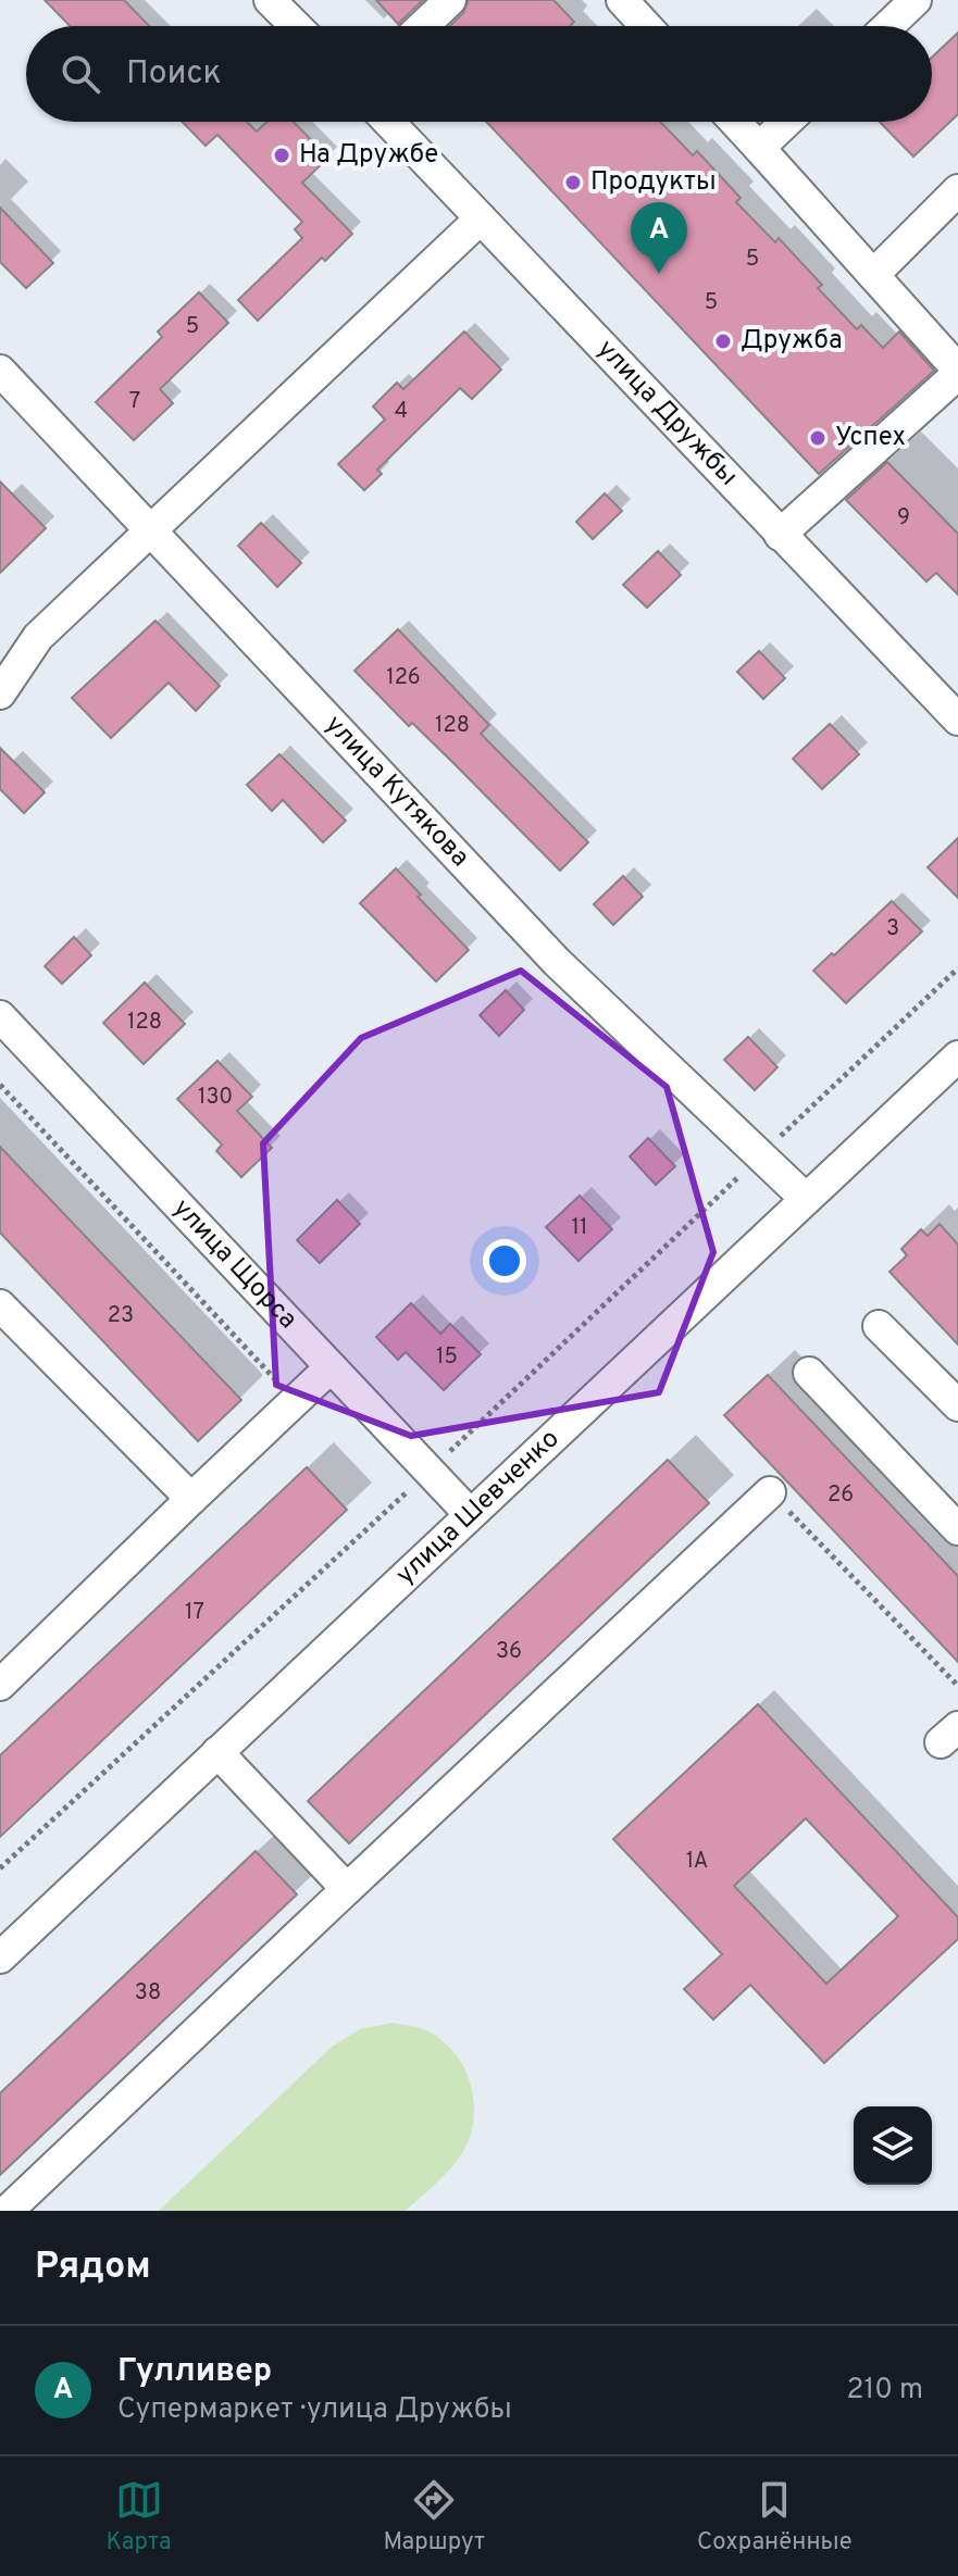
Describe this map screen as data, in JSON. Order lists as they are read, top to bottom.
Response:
{
  "streets": {
    "street": [
      "улица Дружбы",
      "улица Кутякова",
      "улица Щорса",
      "улица Шевченко"
    ]
  },
  "crossings": [
    ["улица Кутякова", "улица Шевченко"],
    ["улица Щорса", "улица Шевченко"]
  ],
  "places": [
    "На Дружбе",
    "Продукты",
    "Дружба",
    "Успех"
  ],
  "house_numbers": [
    "5",
    "5",
    "5",
    "7",
    "4",
    "9",
    "126",
    "128",
    "3",
    "128",
    "130",
    "11",
    "23",
    "15",
    "26",
    "17",
    "36",
    "1А",
    "38"
  ],
  "page": {
    "search": "Поиск",
    "pins": "A",
    "heading": "Рядом",
    "list": [
      {
        "mark": "A",
        "name": "Гулливер",
        "note": "Супермаркет · улица Дружбы",
        "value": "210 m"
      }
    ],
    "nav": ["Карта", "Маршрут", "Сохранённые"]
  }
}
